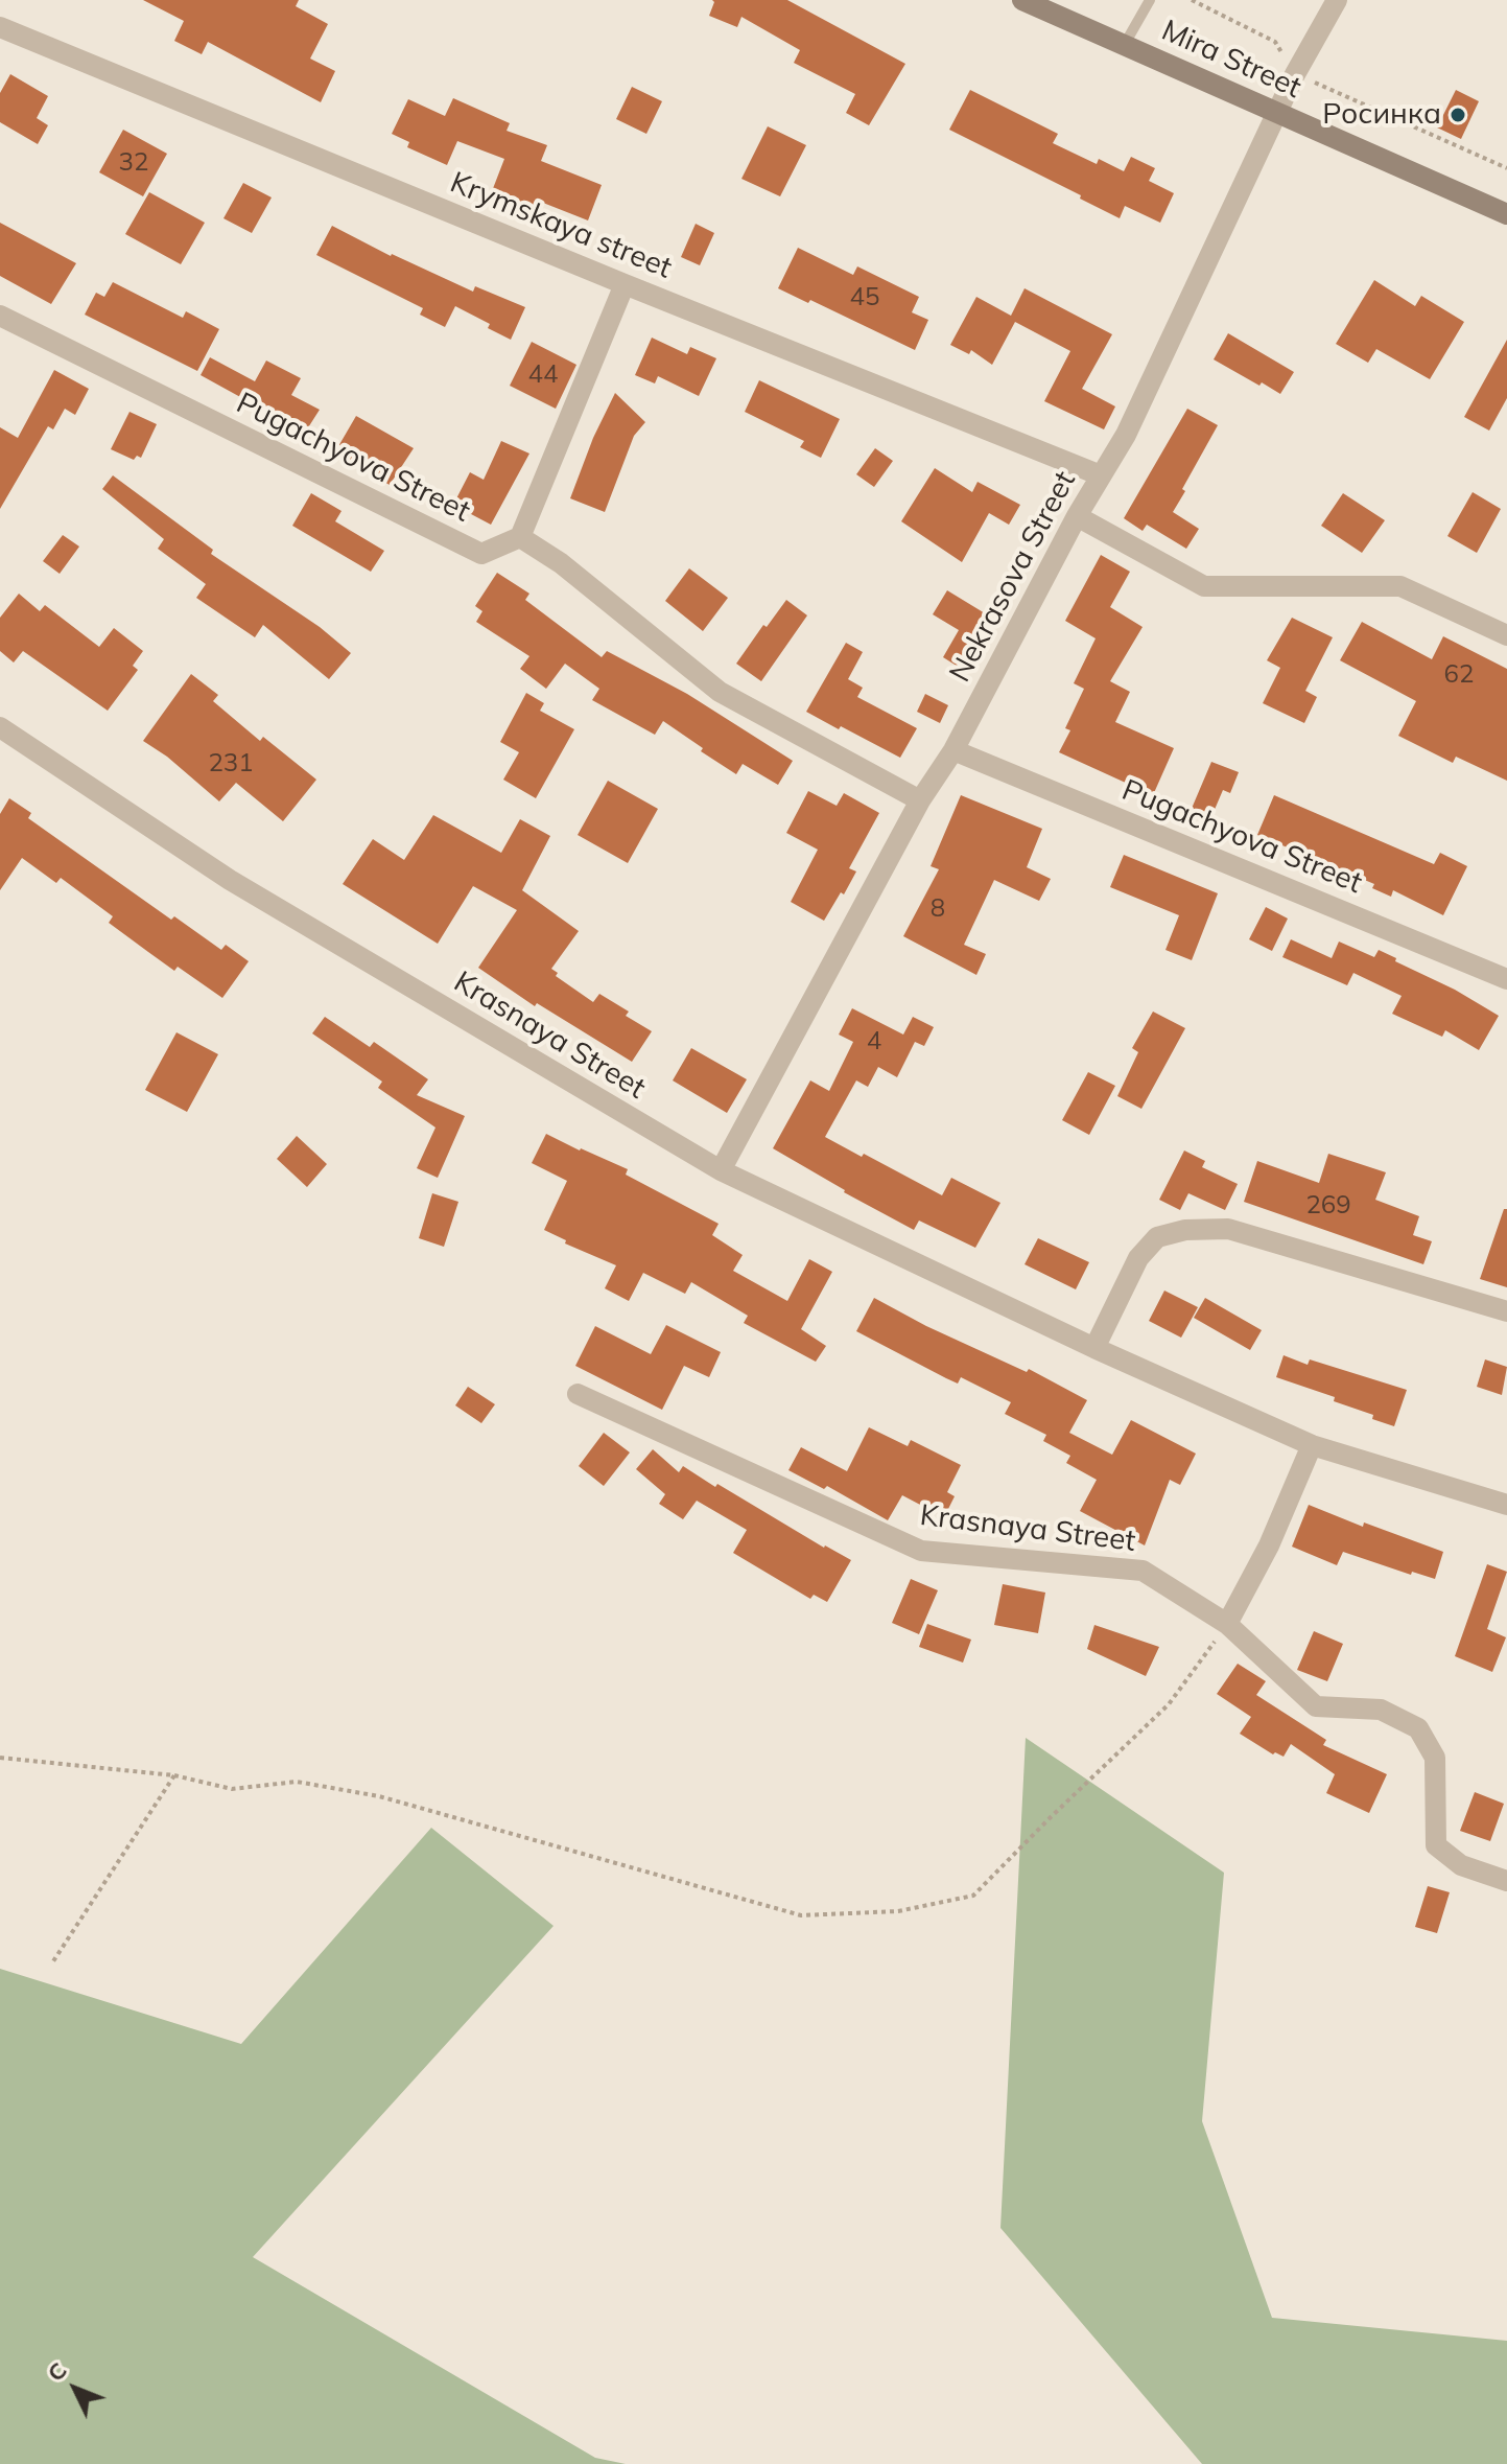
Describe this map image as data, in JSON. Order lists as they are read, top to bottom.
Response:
{
  "streets": {
    "street": [
      "Mira Street",
      "Krymskaya street",
      "Pugachyova Street",
      "Nekrasova Street",
      "Krasnaya Street"
    ]
  },
  "crossings": [
    ["Mira Street", "Nekrasova Street"],
    ["Krymskaya street", "Nekrasova Street"],
    ["Pugachyova Street", "Nekrasova Street"],
    ["Nekrasova Street", "Krasnaya Street"]
  ],
  "places": ["Росинка"],
  "house_numbers": [
    "32",
    "45",
    "44",
    "62",
    "231",
    "8",
    "4",
    "269"
  ],
  "north": "top left"
}
